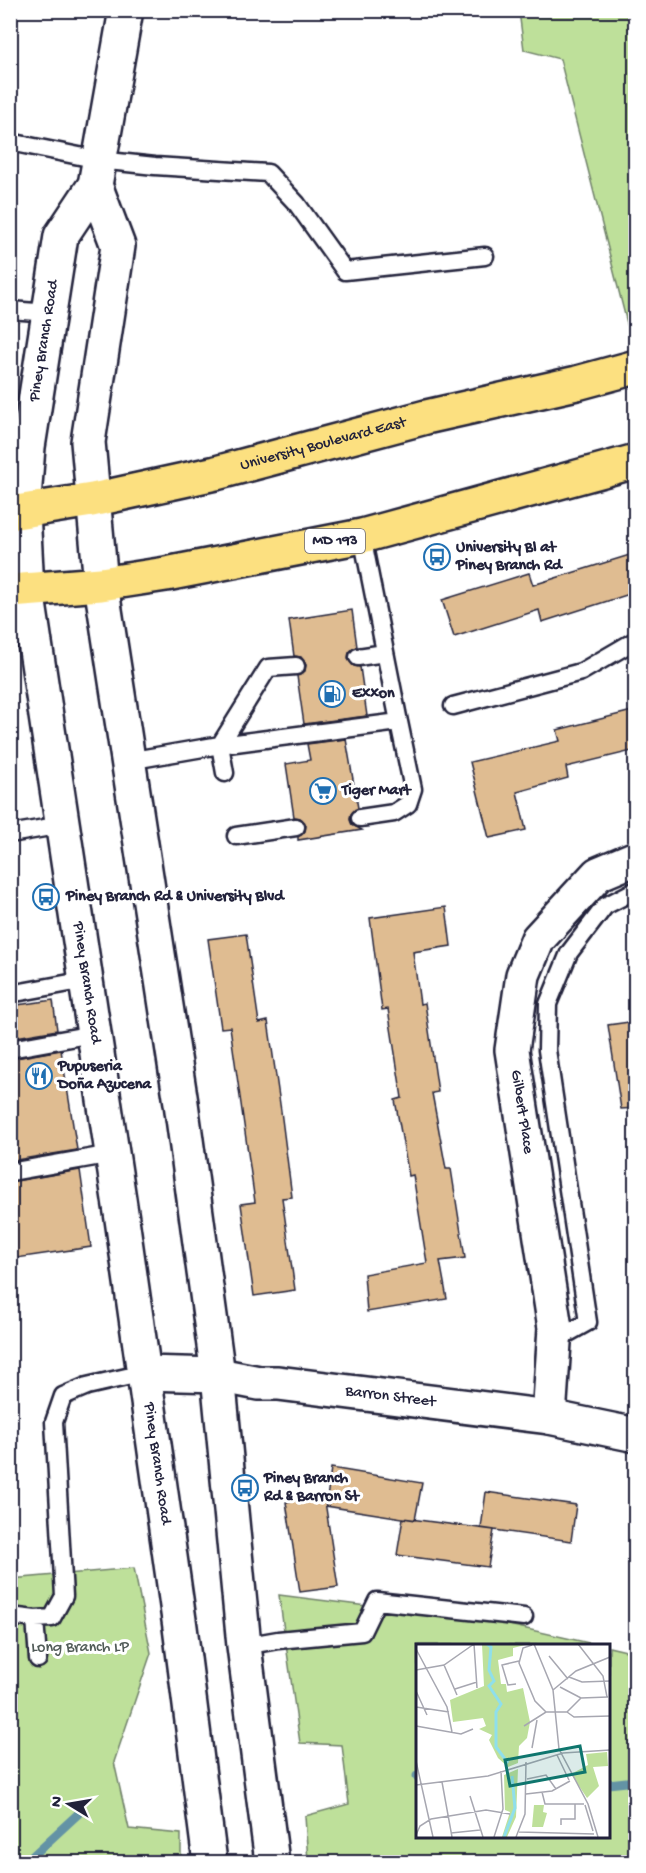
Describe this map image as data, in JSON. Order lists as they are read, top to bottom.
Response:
{
  "streets": {
    "main road": [
      "Piney Branch Road",
      "University Boulevard East",
      "MD 193",
      "Gilbert Place",
      "Barron Street"
    ]
  },
  "crossings": [
    ["Piney Branch Road", "University Boulevard East"],
    ["Piney Branch Road", "MD 193"],
    ["Piney Branch Road", "Barron Street"],
    ["Gilbert Place", "Barron Street"]
  ],
  "parks": ["Long Branch LP"],
  "places": {
    "bus stop": ["University Bl at Piney Branch Rd", "Piney Branch Rd & University Blvd", "Piney Branch Rd & Barron St"],
    "fuel station": ["Exxon"],
    "supermarket": ["Tiger Mart"],
    "restaurant": ["Pupuseria Doña Azucena"]
  },
  "north": "left"
}
